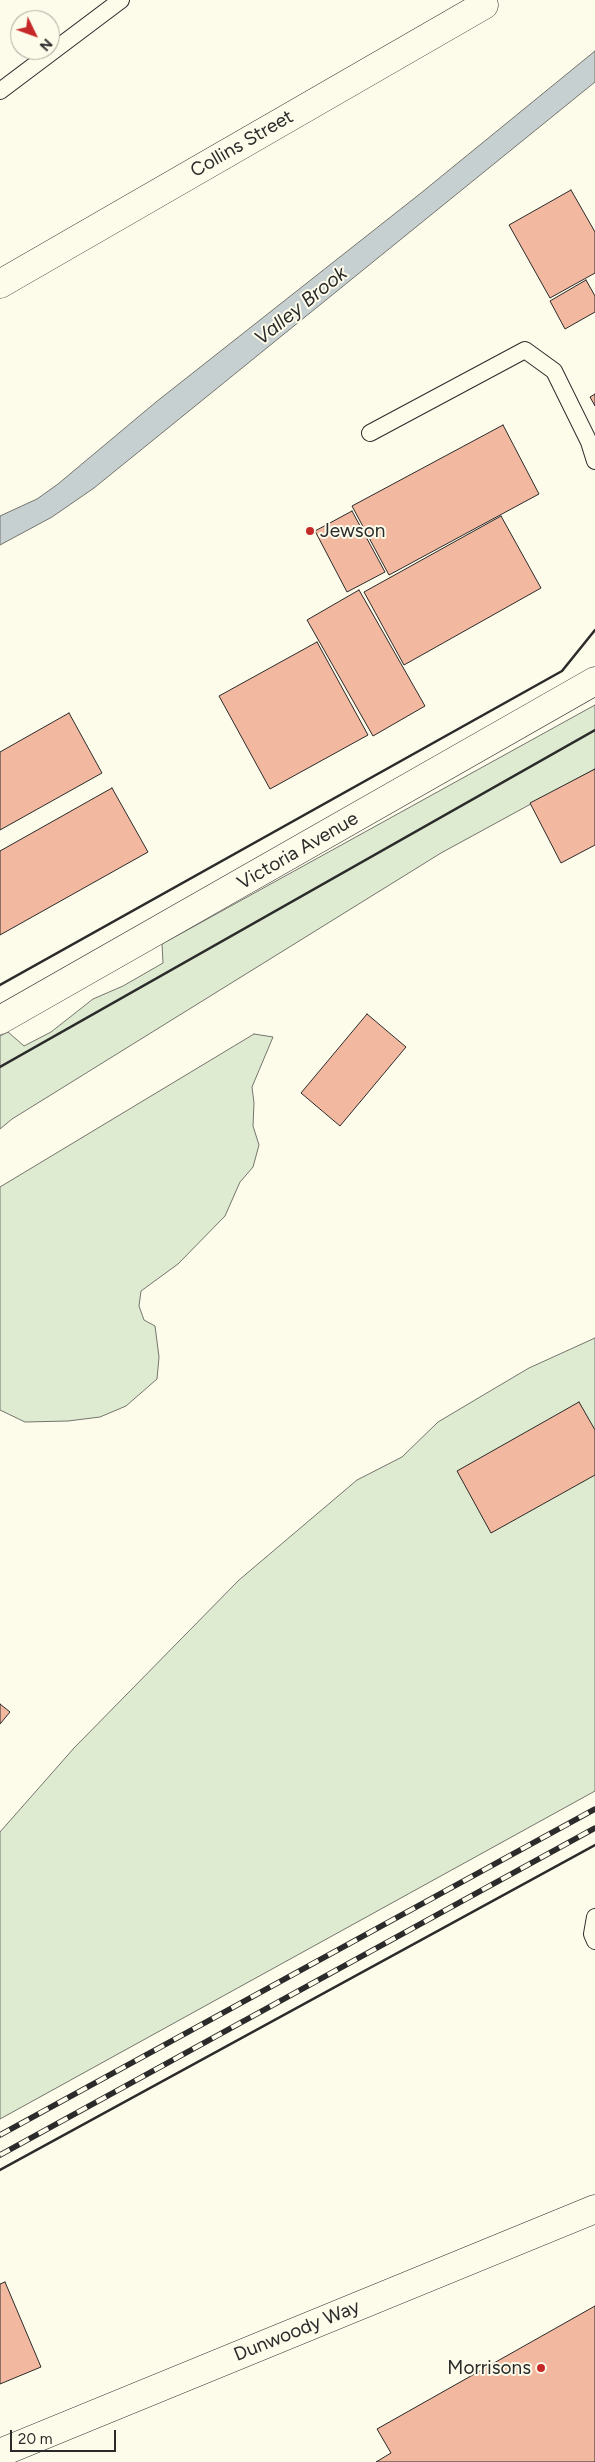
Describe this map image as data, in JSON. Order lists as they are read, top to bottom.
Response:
{
  "streets": {
    "street": ["Collins Street", "Victoria Avenue", "Dunwoody Way"]
  },
  "water": ["Valley Brook"],
  "places": ["Jewson", "Morrisons"],
  "scale_bar": "20 m",
  "north": "bottom right"
}
